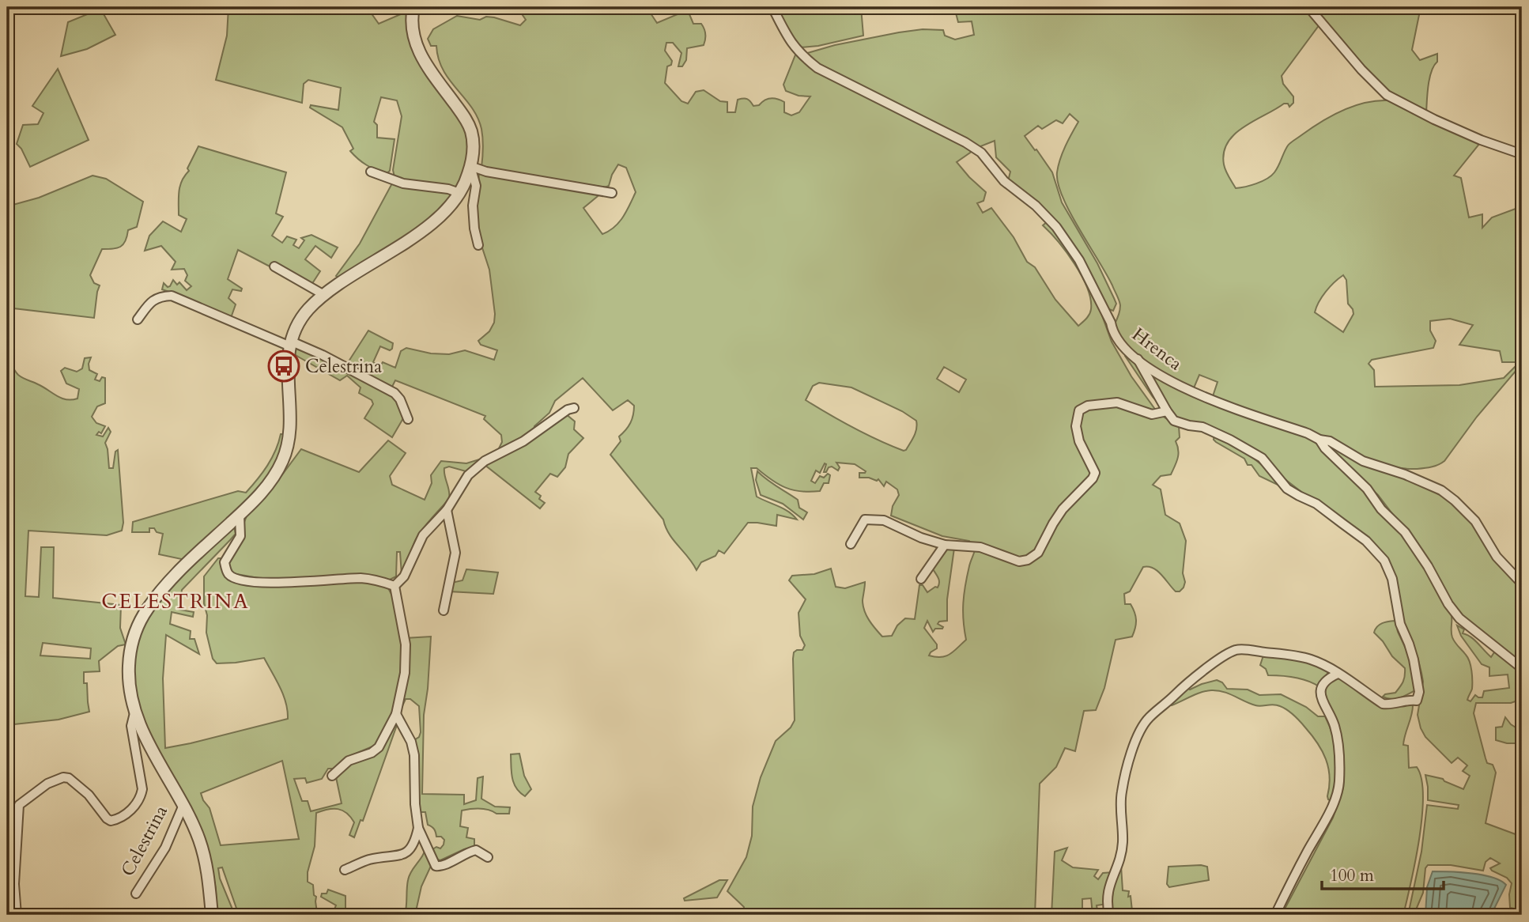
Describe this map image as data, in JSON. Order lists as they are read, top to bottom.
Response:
{
  "streets": {
    "street": ["Hrenca", "Celestrina"]
  },
  "districts": ["CELESTRINA"],
  "places": {
    "bus stop": ["Celestrina"]
  },
  "scale_bar": "100 m"
}
